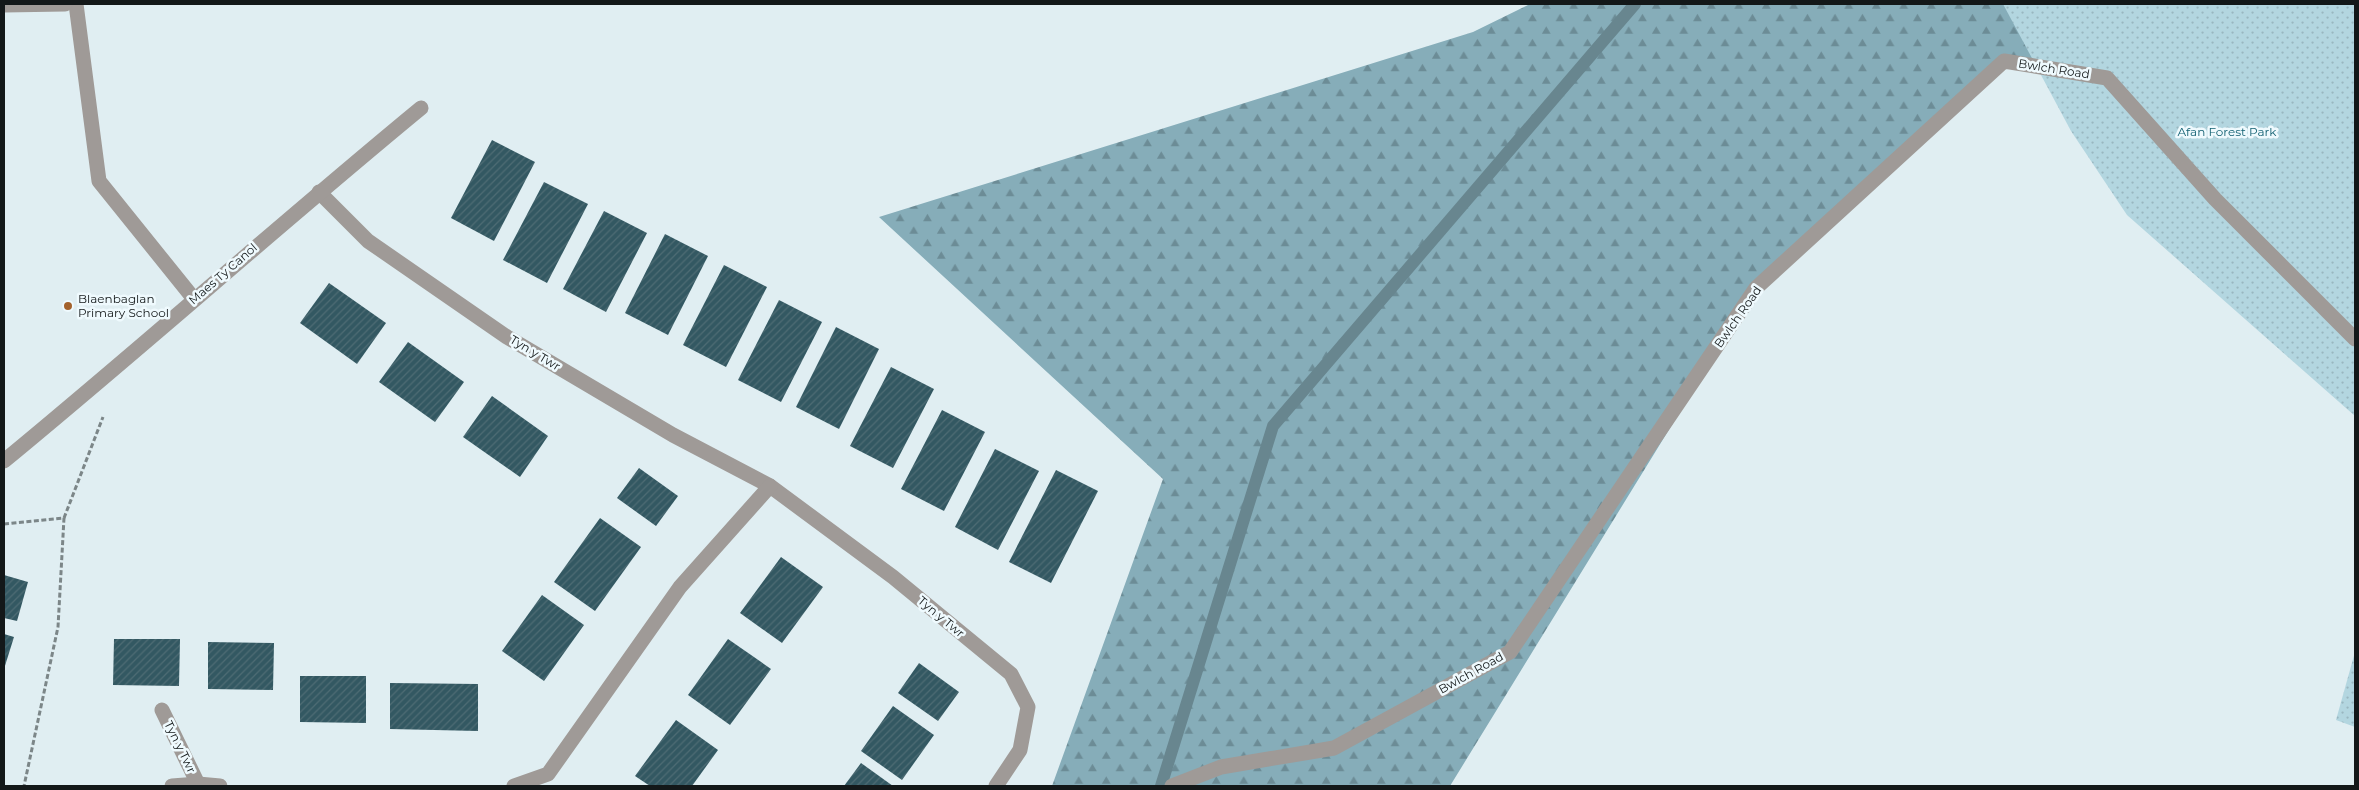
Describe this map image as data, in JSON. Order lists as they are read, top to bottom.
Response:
{
  "streets": {
    "street": ["Bwlch Road", "Maes Ty Canol", "Tyn y Twr"]
  },
  "crossings": [
    ["Maes Ty Canol", "Tyn y Twr"]
  ],
  "parks": ["Afan Forest Park"],
  "places": ["Blaenbaglan Primary School"]
}
